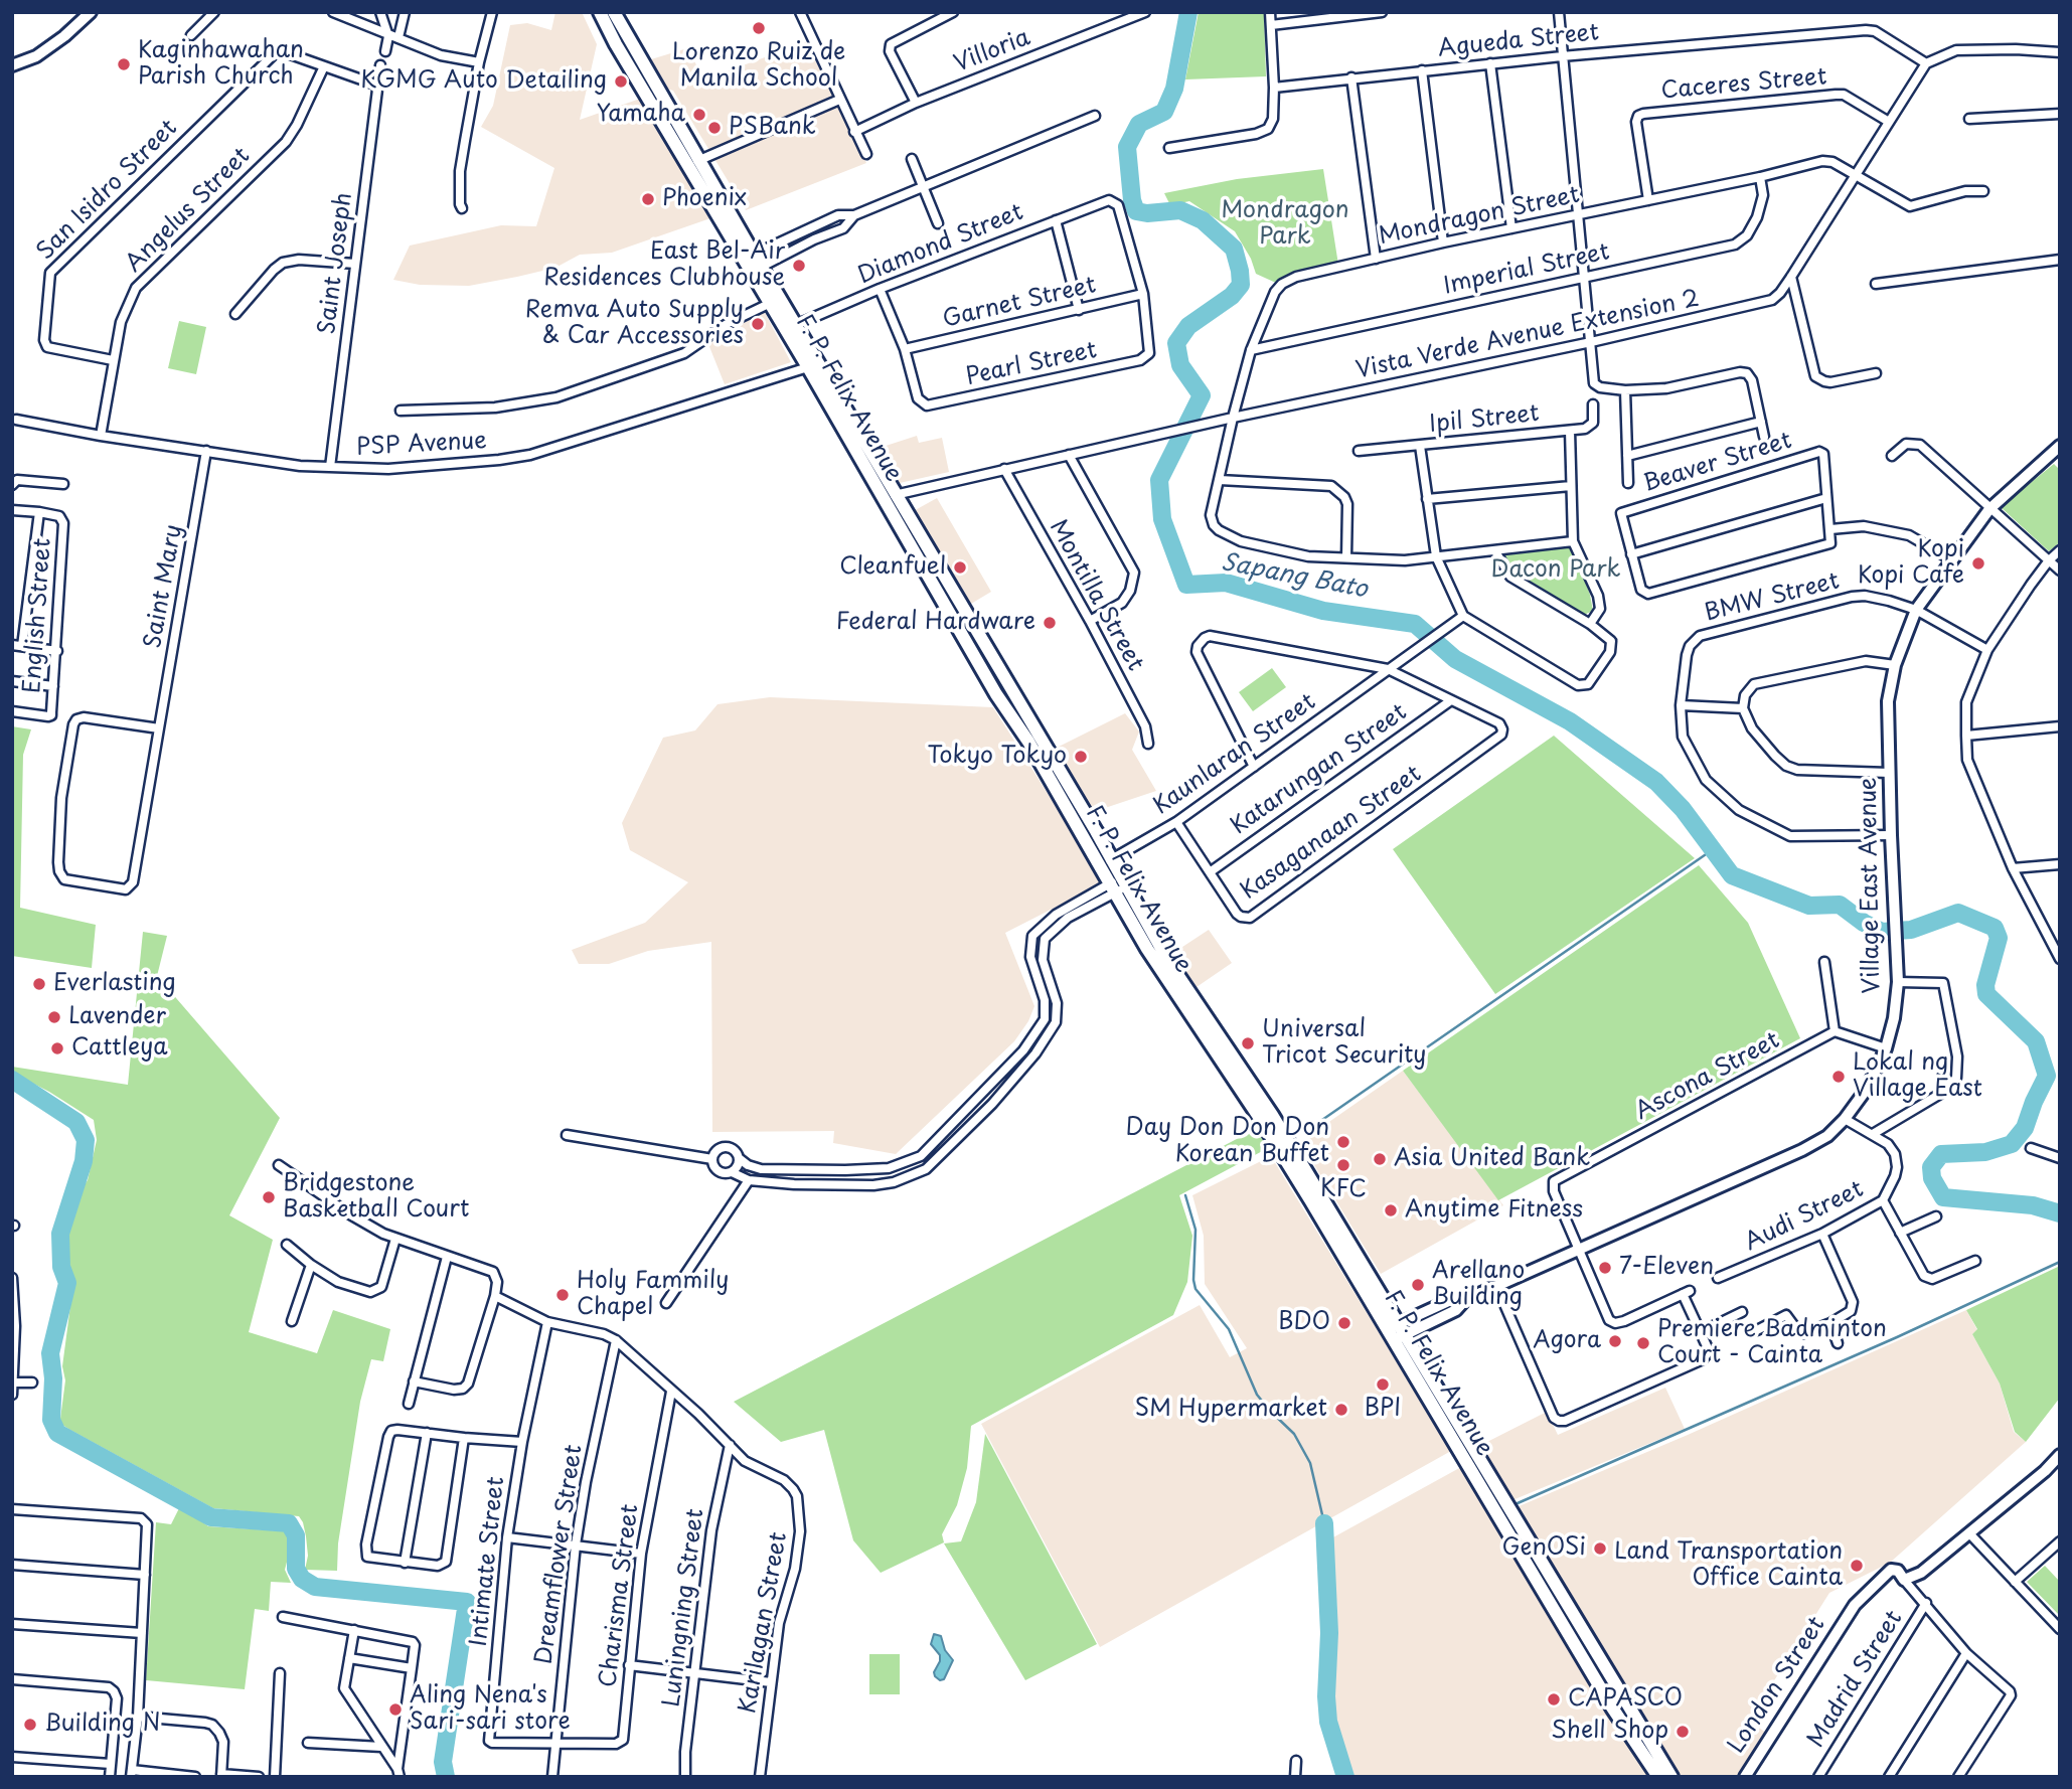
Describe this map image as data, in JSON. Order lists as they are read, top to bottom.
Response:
{
  "streets": {
    "main road": ["F. P. Felix Avenue"],
    "street": [
      "Agueda Street",
      "Villoria",
      "Caceres Street",
      "San Isidro Street",
      "Angelus Street",
      "Mondragon Street",
      "Diamond Street",
      "Saint Joseph",
      "Imperial Street",
      "Garnet Street",
      "Vista Verde Avenue Extension 2",
      "Pearl Street",
      "Ipil Street",
      "PSP Avenue",
      "Beaver Street",
      "Saint Mary",
      "Montilla Street",
      "BMW Street",
      "English Street",
      "Kaunlaran Street",
      "Katarungan Street",
      "Kasaganaan Street",
      "Village East Avenue",
      "Ascona Street",
      "Audi Street",
      "Dreamflower Street",
      "Intimate Street",
      "Charisma Street",
      "Luningning Street",
      "Karilagan Street",
      "Madrid Street",
      "London Street"
    ]
  },
  "crossings": [
    ["Agueda Street", "Vista Verde Avenue Extension 2"],
    ["Caceres Street", "Mondragon Street"],
    ["Caceres Street", "Vista Verde Avenue Extension 2"],
    ["San Isidro Street", "Angelus Street"],
    ["San Isidro Street", "Saint Joseph"],
    ["Angelus Street", "PSP Avenue"],
    ["Mondragon Street", "Imperial Street"],
    ["Mondragon Street", "Vista Verde Avenue Extension 2"],
    ["Diamond Street", "Garnet Street"],
    ["Diamond Street", "Pearl Street"],
    ["Diamond Street", "F. P. Felix Avenue"],
    ["Saint Joseph", "PSP Avenue"],
    ["Garnet Street", "Pearl Street"],
    ["Vista Verde Avenue Extension 2", "F. P. Felix Avenue"],
    ["Vista Verde Avenue Extension 2", "Montilla Street"],
    ["F. P. Felix Avenue", "PSP Avenue"],
    ["F. P. Felix Avenue", "Kaunlaran Street"],
    ["F. P. Felix Avenue", "Village East Avenue"],
    ["PSP Avenue", "Saint Mary"],
    ["BMW Street", "Village East Avenue"],
    ["Kaunlaran Street", "Kasaganaan Street"],
    ["Katarungan Street", "Kasaganaan Street"],
    ["Village East Avenue", "Ascona Street"],
    ["Village East Avenue", "Audi Street"],
    ["Dreamflower Street", "Intimate Street"],
    ["Dreamflower Street", "Charisma Street"],
    ["Intimate Street", "Charisma Street"],
    ["Luningning Street", "Karilagan Street"]
  ],
  "water": ["Sapang Bato"],
  "parks": ["Mondragon Park", "Dacon Park"],
  "places": [
    "Lorenzo Ruiz de Manila School",
    "Kaginhawahan Parish Church",
    "KGMG Auto Detailing",
    "Yamaha",
    "PSBank",
    "Phoenix",
    "East Bel-Air Residences Clubhouse",
    "Remva Auto Supply & Car Accessories",
    "Kopi Kopi Cafe",
    "Cleanfuel",
    "Federal Hardware",
    "Tokyo Tokyo",
    "Everlasting",
    "Lavender",
    "Universal Tricot Security",
    "Cattleya",
    "Lokal ng Village East",
    "Day Don Don Don Korean Buffet",
    "Asia United Bank",
    "KFC",
    "Bridgestone Basketball Court",
    "Anytime Fitness",
    "7-Eleven",
    "Arellano Building",
    "Holy Fammily Chapel",
    "BDO",
    "Agora",
    "Premiere Badminton Court - Cainta",
    "BPI",
    "SM Hypermarket",
    "GenOSi",
    "Land Transportation Office Cainta",
    "CAPASCO",
    "Aling Nena's Sari-sari store",
    "Building N",
    "Shell Shop"
  ]
}
